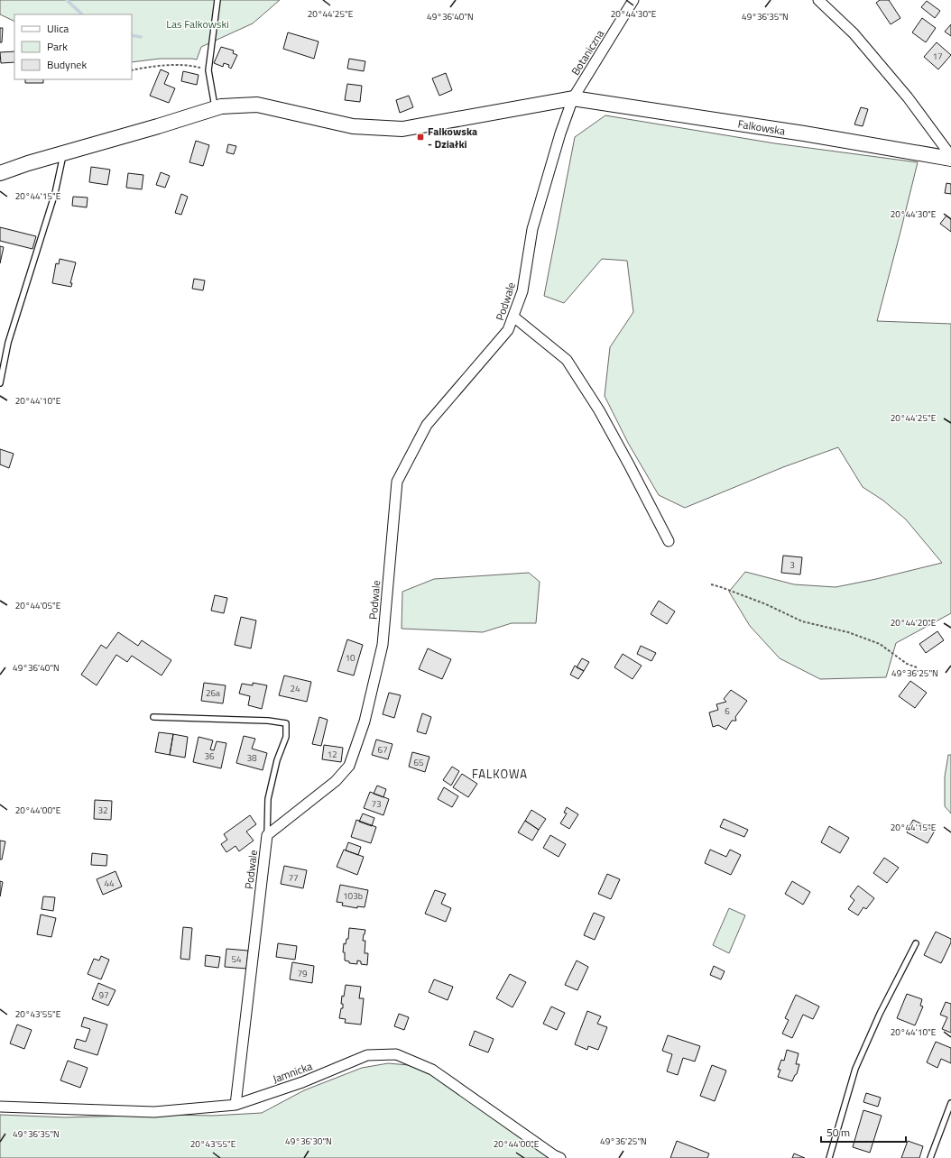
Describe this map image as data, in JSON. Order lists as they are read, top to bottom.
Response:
{
  "streets": {
    "street": [
      "Botaniczna",
      "Falkowska",
      "Podwale",
      "Jamnicka"
    ]
  },
  "crossings": [
    ["Botaniczna", "Falkowska"],
    ["Botaniczna", "Podwale"],
    ["Falkowska", "Podwale"],
    ["Podwale", "Jamnicka"]
  ],
  "districts": ["FALKOWA"],
  "parks": ["Las Falkowski"],
  "places": {
    "transit": ["Falkowska - Działki"]
  },
  "house_numbers": [
    "17",
    "3",
    "10",
    "24",
    "26a",
    "6",
    "67",
    "12",
    "36",
    "38",
    "65",
    "73",
    "32",
    "77",
    "44",
    "103b",
    "54",
    "79",
    "97"
  ],
  "legend": ["Ulica", "Park", "Budynek"],
  "scale_bar": "50 m",
  "coordinates": [
    "20°44'30\"E",
    "20°44'25\"E",
    "49°36'40\"N",
    "49°36'35\"N",
    "20°44'15\"E",
    "20°44'10\"E",
    "20°44'05\"E",
    "20°44'20\"E",
    "49°36'25\"N",
    "20°44'00\"E",
    "20°43'55\"E",
    "49°36'30\"N"
  ]
}
